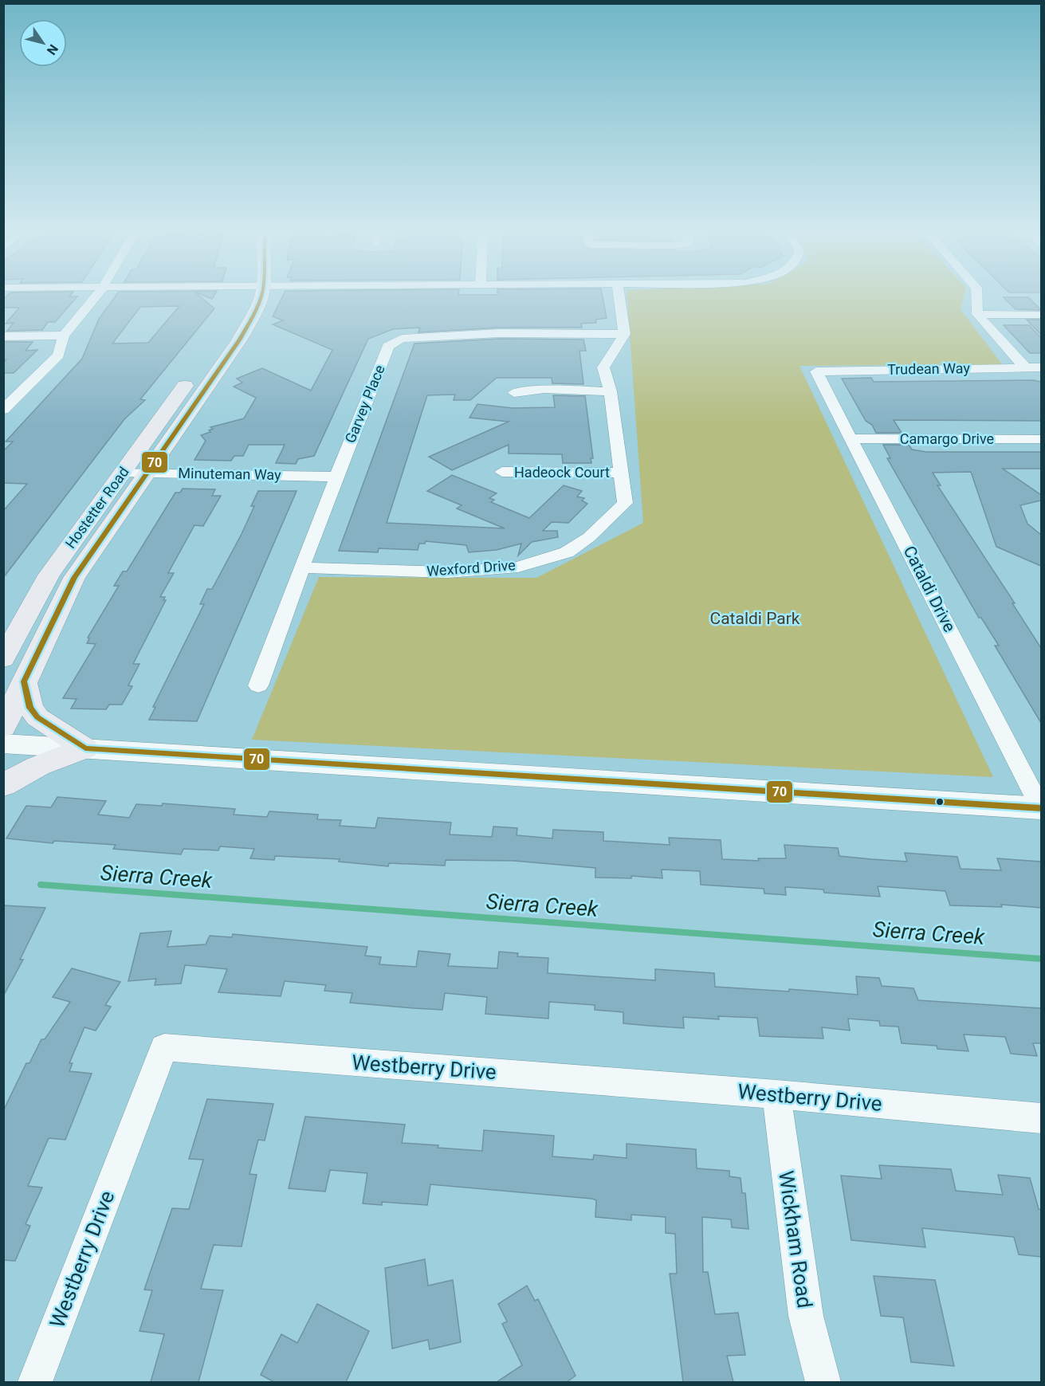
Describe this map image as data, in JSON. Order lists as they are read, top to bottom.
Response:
{
  "streets": {
    "main road": ["Hostetter Road"],
    "street": [
      "Trudean Way",
      "Garvey Place",
      "Camargo Drive",
      "Hadeock Court",
      "Minuteman Way",
      "Wexford Drive",
      "Cataldi Drive",
      "Westberry Drive",
      "Wickham Road"
    ]
  },
  "crossings": [
    ["Trudean Way", "Cataldi Drive"],
    ["Garvey Place", "Minuteman Way"],
    ["Garvey Place", "Wexford Drive"],
    ["Camargo Drive", "Cataldi Drive"],
    ["Hadeock Court", "Wexford Drive"],
    ["Minuteman Way", "Hostetter Road"],
    ["Westberry Drive", "Wickham Road"]
  ],
  "water": ["Sierra Creek"],
  "parks": ["Cataldi Park"],
  "lines": ["transit line 70"],
  "north": "bottom right"
}
